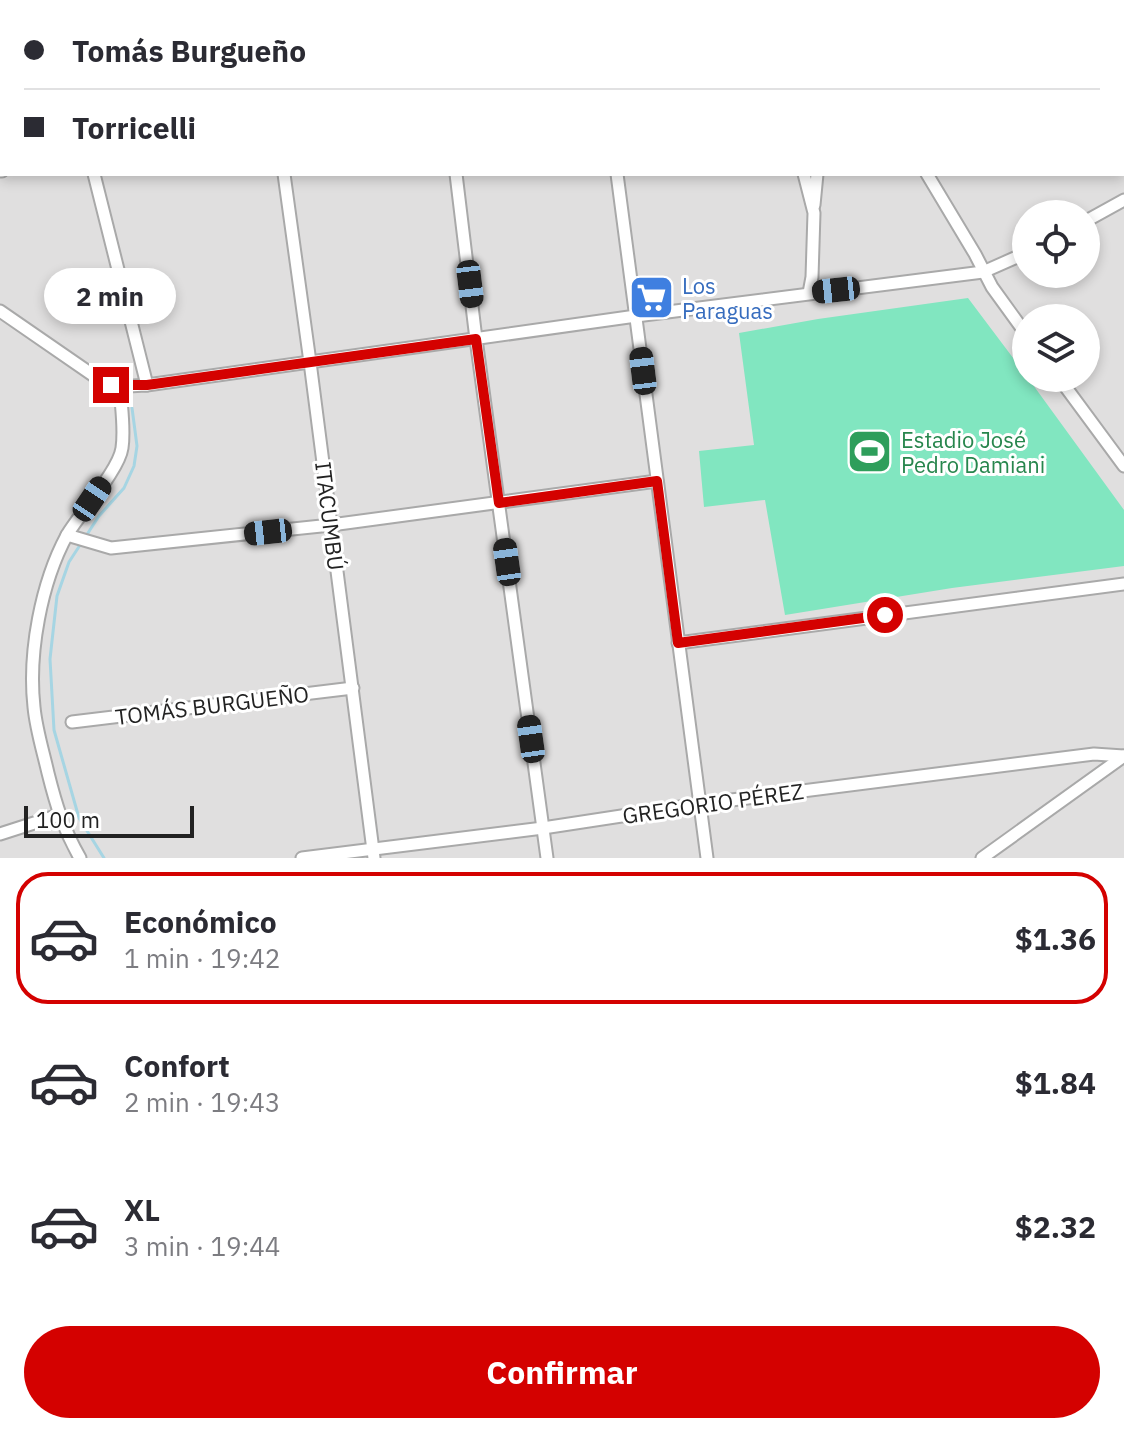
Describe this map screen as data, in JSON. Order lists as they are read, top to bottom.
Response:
{
  "streets": {
    "street": ["ITACUMBÚ", "TOMÁS BURGUEÑO", "GREGORIO PÉREZ"]
  },
  "crossings": [
    ["ITACUMBÚ", "TOMÁS BURGUEÑO"],
    ["ITACUMBÚ", "GREGORIO PÉREZ"]
  ],
  "places": {
    "supermarket": ["Los Paraguas"],
    "sports": ["Estadio José Pedro Damiani"]
  },
  "scale_bar": "100 m",
  "page": {
    "banner": ["Tomás Burgueño", "Torricelli"],
    "bubble": "2 min",
    "scale": "100 m",
    "list": [
      {
        "name": "Económico",
        "note": "1 min · 19:42",
        "value": "$1.36"
      },
      {
        "name": "Confort",
        "note": "2 min · 19:43",
        "value": "$1.84"
      },
      {
        "name": "XL",
        "note": "3 min · 19:44",
        "value": "$2.32"
      }
    ],
    "buttons": "Confirmar"
  }
}
